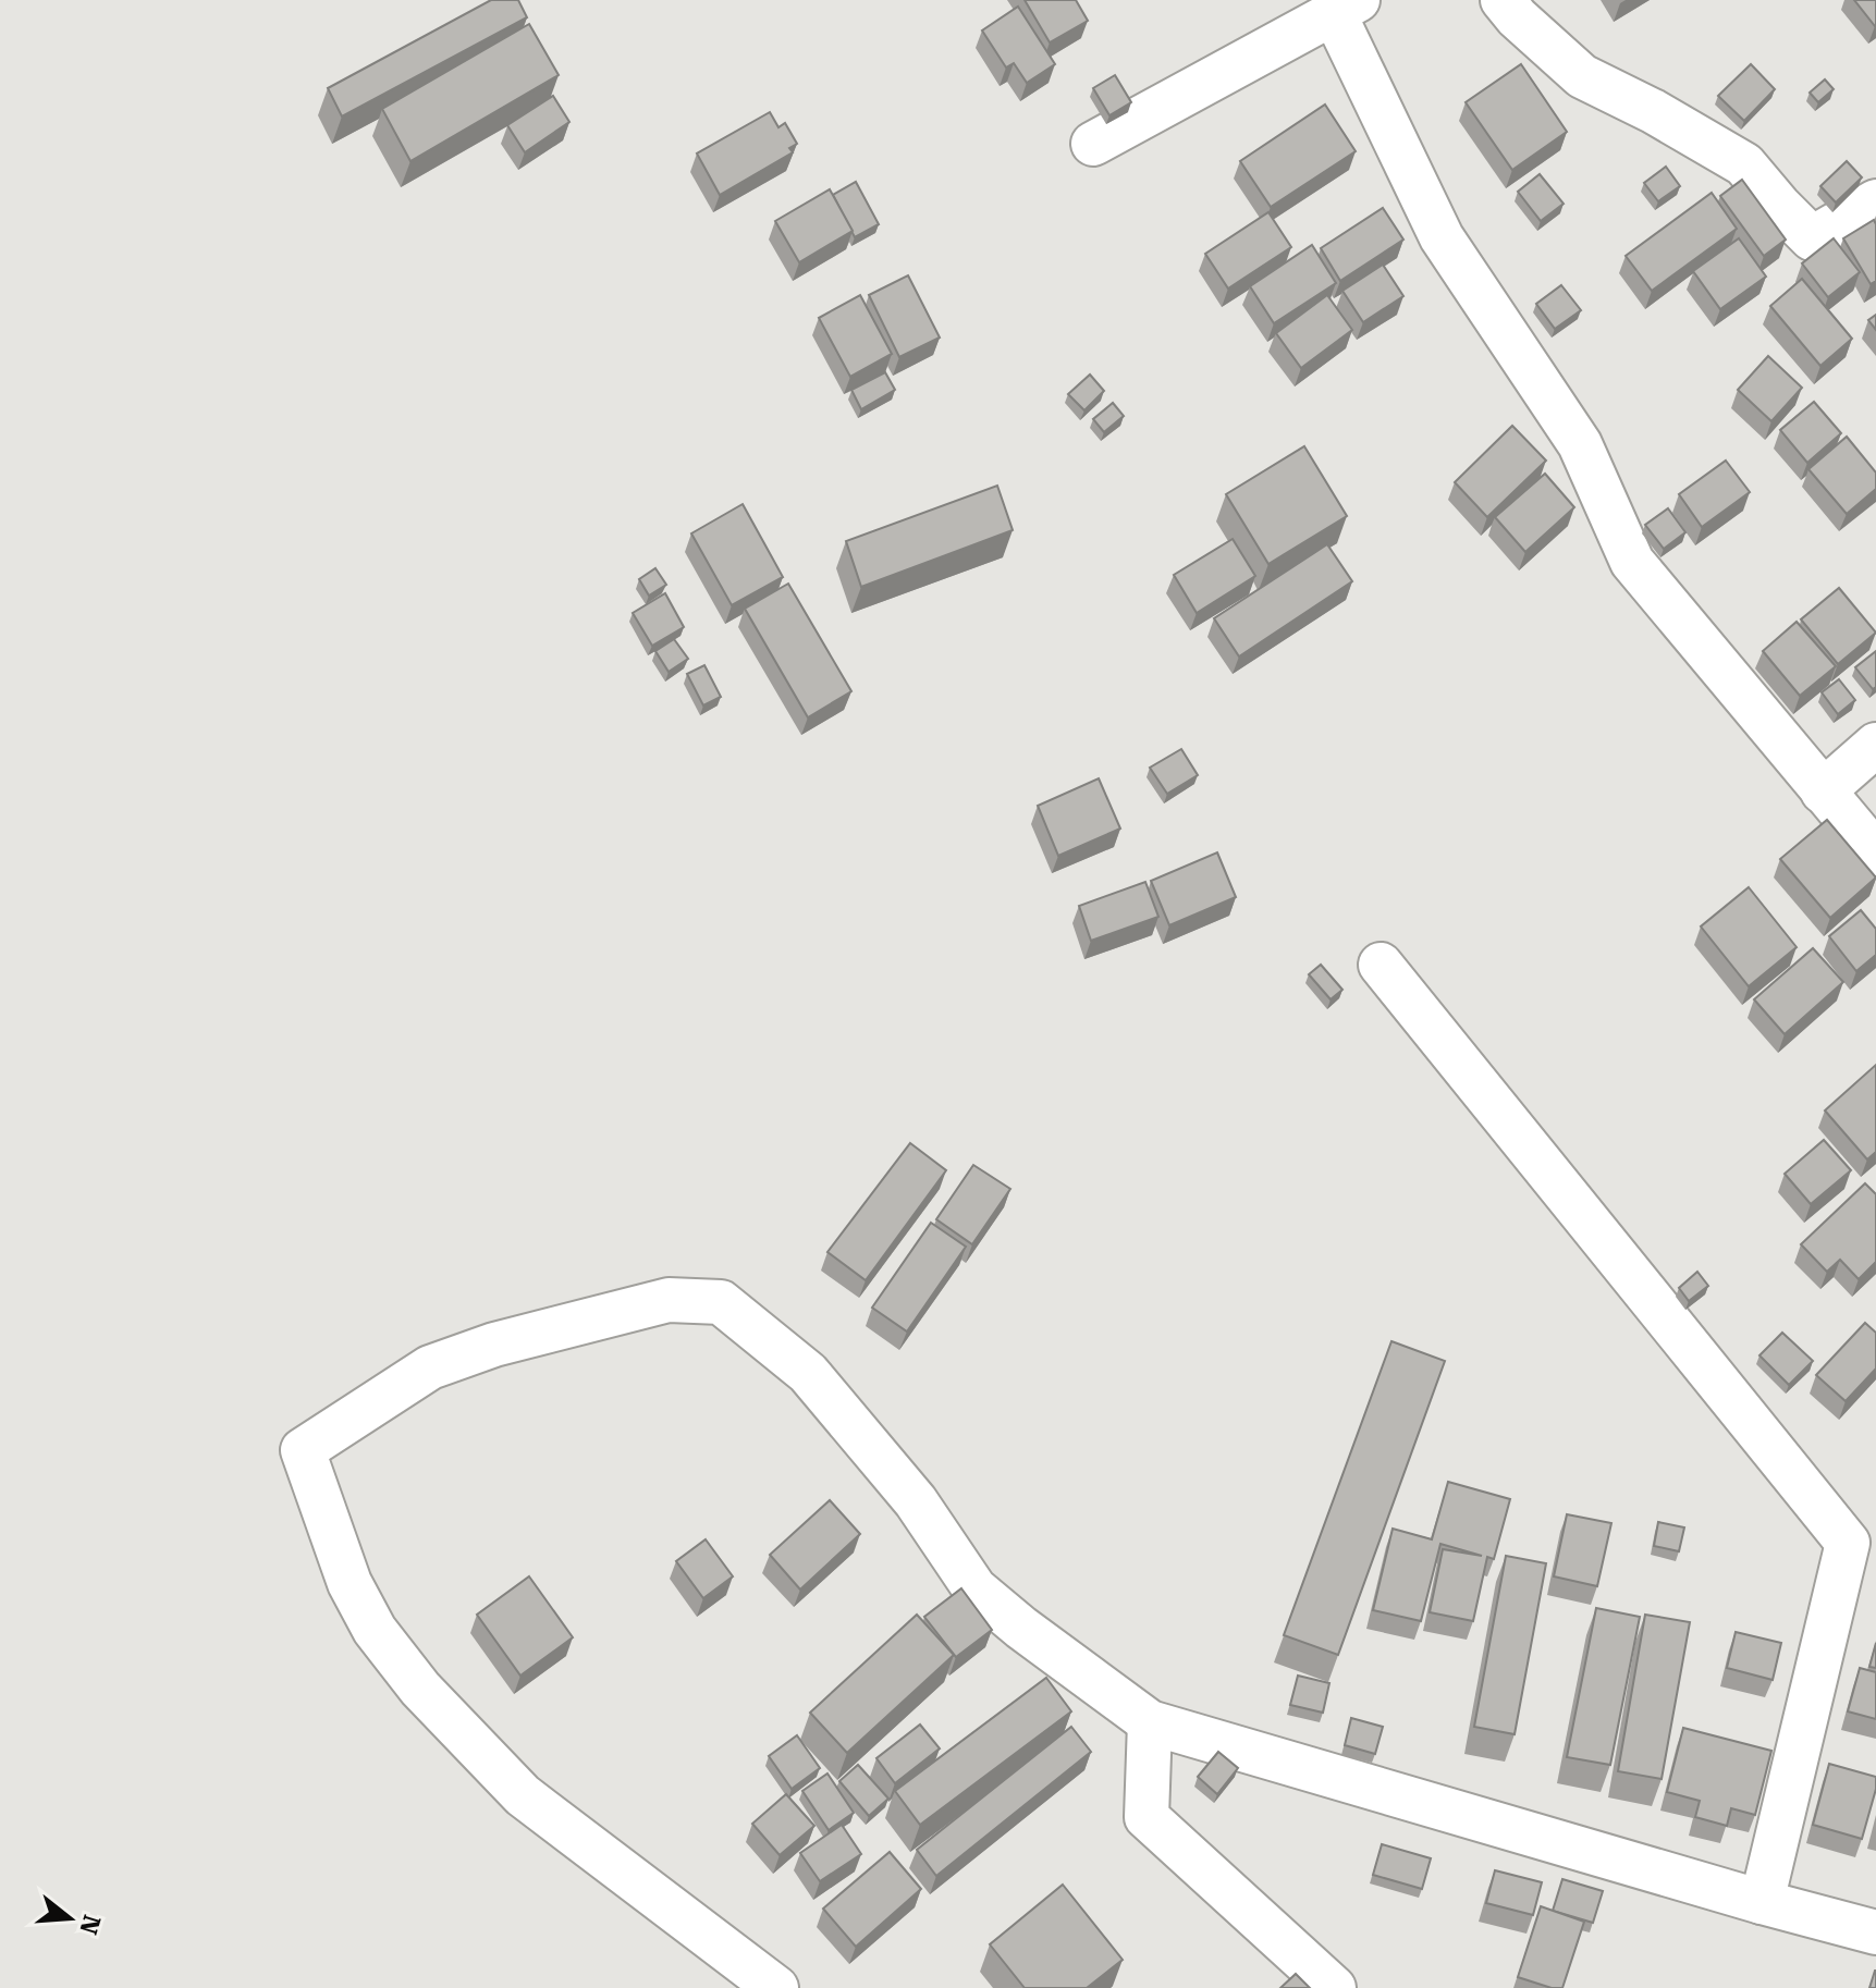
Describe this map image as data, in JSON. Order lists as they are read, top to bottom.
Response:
{
  "north": "right"
}
